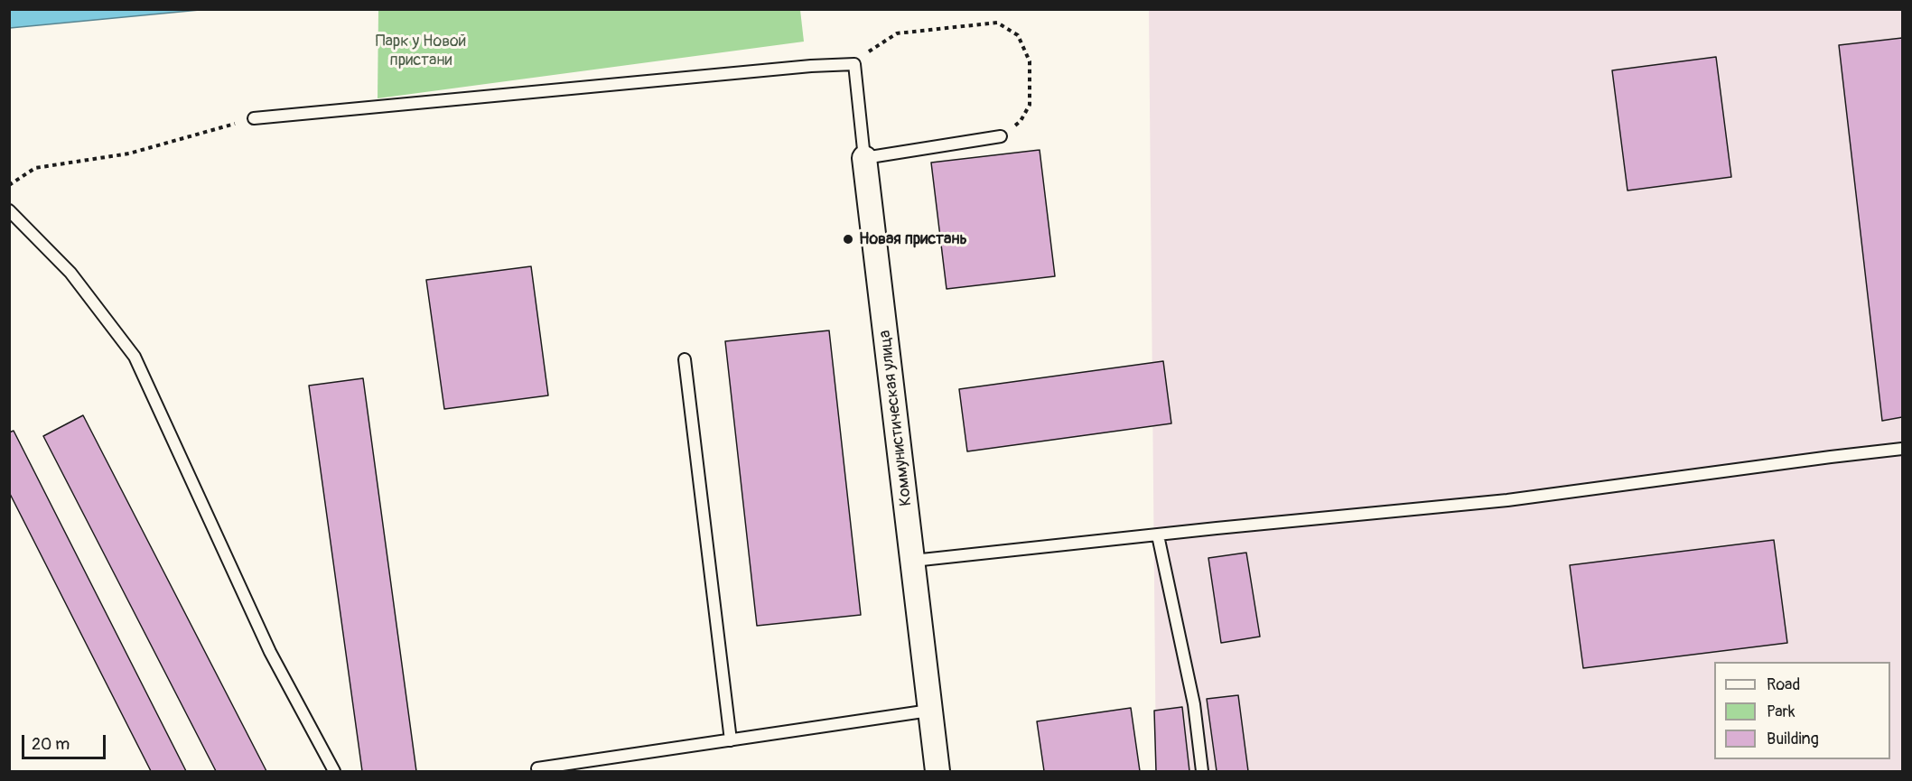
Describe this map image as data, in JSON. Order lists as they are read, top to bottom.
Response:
{
  "streets": {
    "street": ["Коммунистическая улица"]
  },
  "parks": ["Парк у Новой пристани"],
  "places": ["Новая пристань"],
  "legend": ["Road", "Park", "Building"],
  "scale_bar": "20 m"
}
